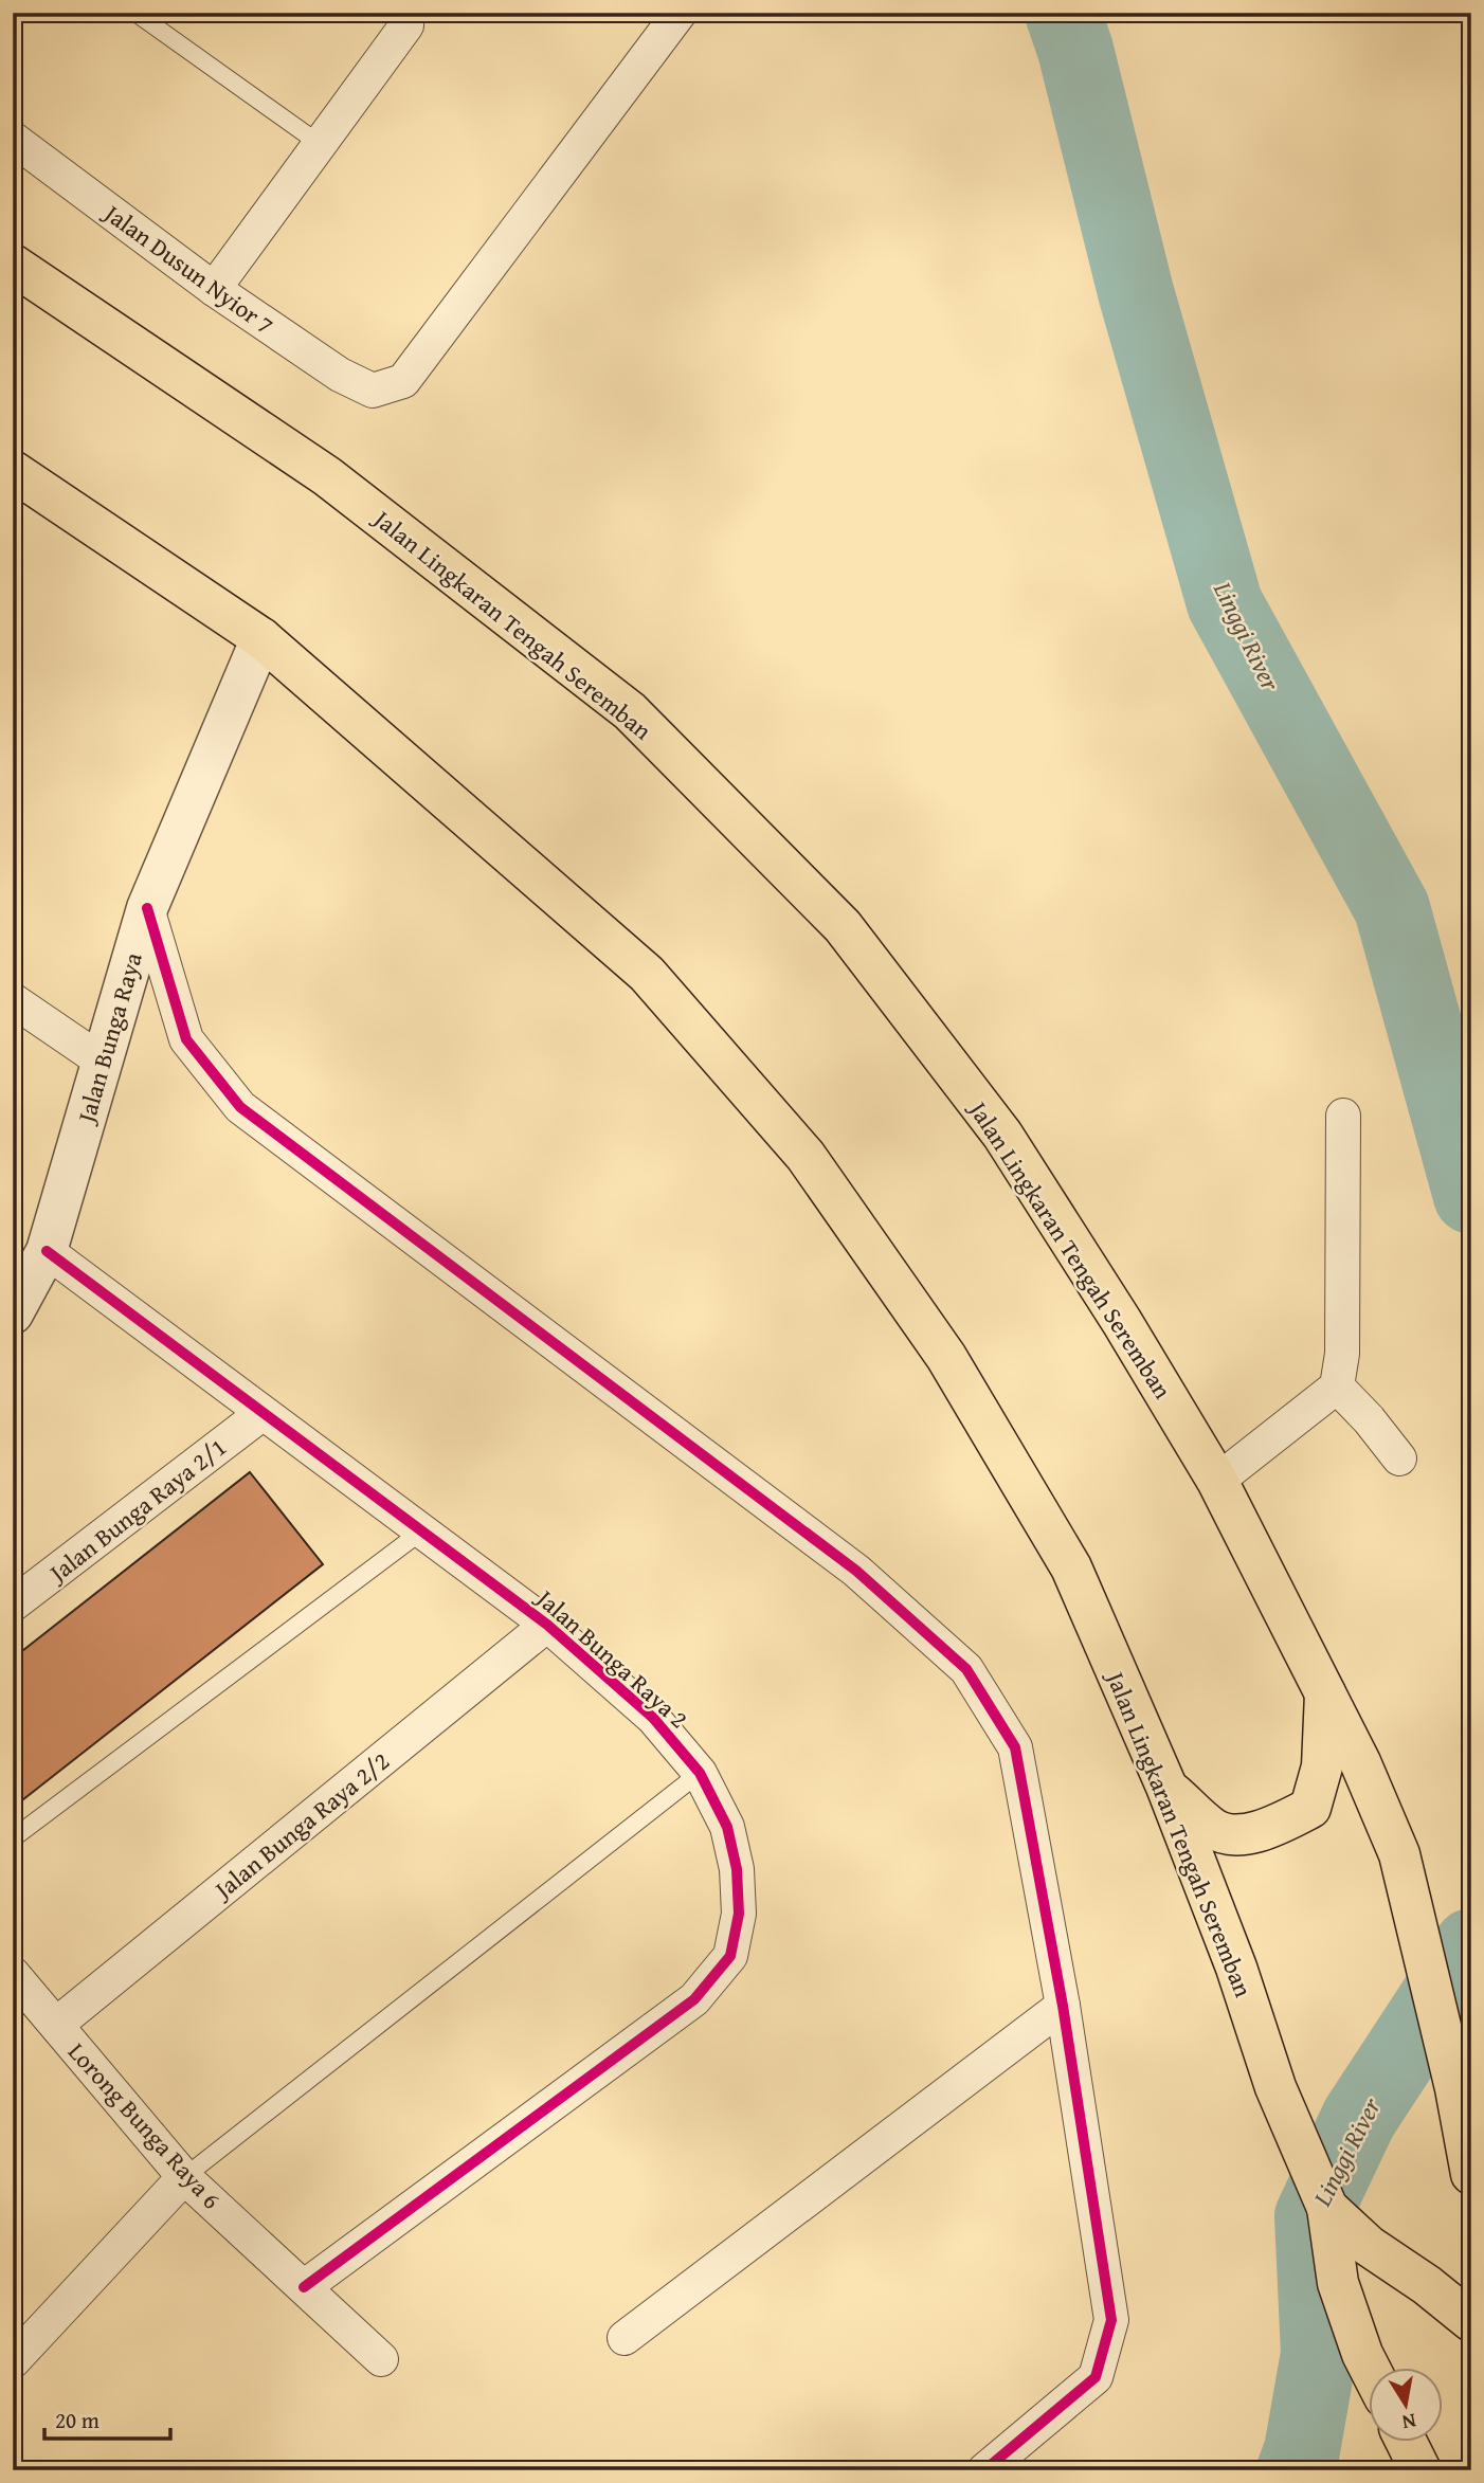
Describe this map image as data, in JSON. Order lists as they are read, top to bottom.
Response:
{
  "streets": {
    "main road": ["Jalan Lingkaran Tengah Seremban"],
    "street": [
      "Jalan Dusun Nyior 7",
      "Jalan Bunga Raya",
      "Jalan Bunga Raya 2/1",
      "Jalan Bunga Raya 2",
      "Jalan Bunga Raya 2/2",
      "Lorong Bunga Raya 6"
    ]
  },
  "crossings": [
    ["Jalan Lingkaran Tengah Seremban", "Jalan Bunga Raya"],
    ["Jalan Bunga Raya", "Jalan Bunga Raya 2"],
    ["Jalan Bunga Raya 2/1", "Jalan Bunga Raya 2"],
    ["Jalan Bunga Raya 2", "Jalan Bunga Raya 2/2"],
    ["Jalan Bunga Raya 2", "Lorong Bunga Raya 6"],
    ["Jalan Bunga Raya 2/2", "Lorong Bunga Raya 6"]
  ],
  "water": ["Linggi River"],
  "scale_bar": "20 m",
  "north": "bottom"
}
